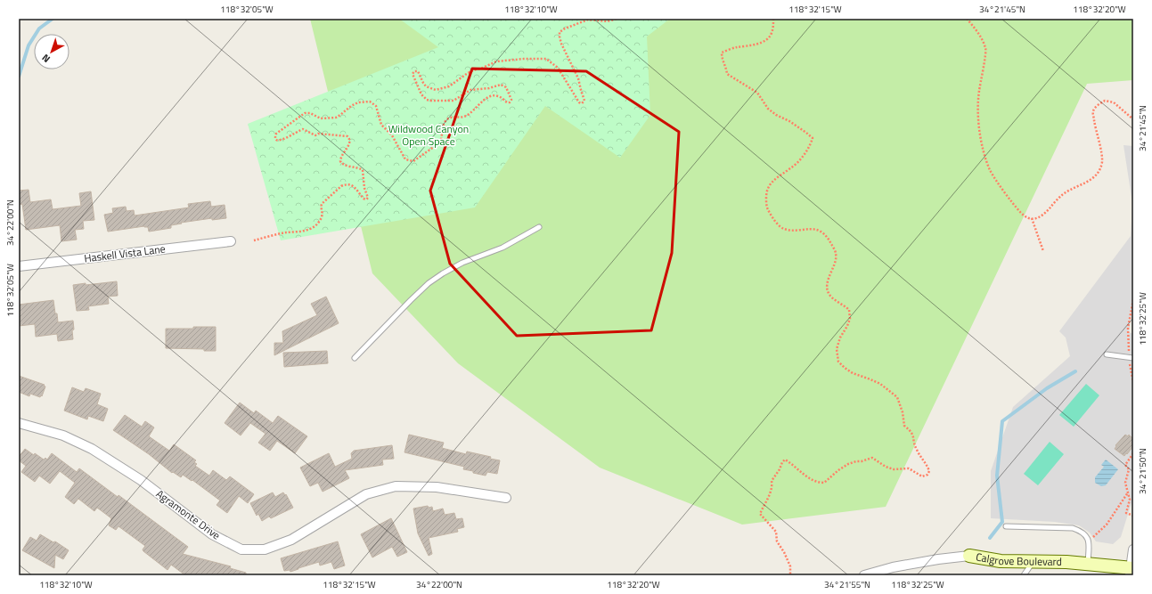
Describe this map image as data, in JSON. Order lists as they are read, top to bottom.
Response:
{
  "streets": {
    "street": ["Haskell Vista Lane", "Agramonte Drive", "Calgrove Boulevard"]
  },
  "parks": ["Wildwood Canyon Open Space"],
  "north": "bottom left",
  "coordinates": [
    "118°32'05\"W",
    "118°32'10\"W",
    "118°32'15\"W",
    "34°21'45\"N",
    "118°32'20\"W",
    "34°22'00\"N",
    "118°32'25\"W",
    "34°21'50\"N",
    "34°21'55\"N"
  ]
}
